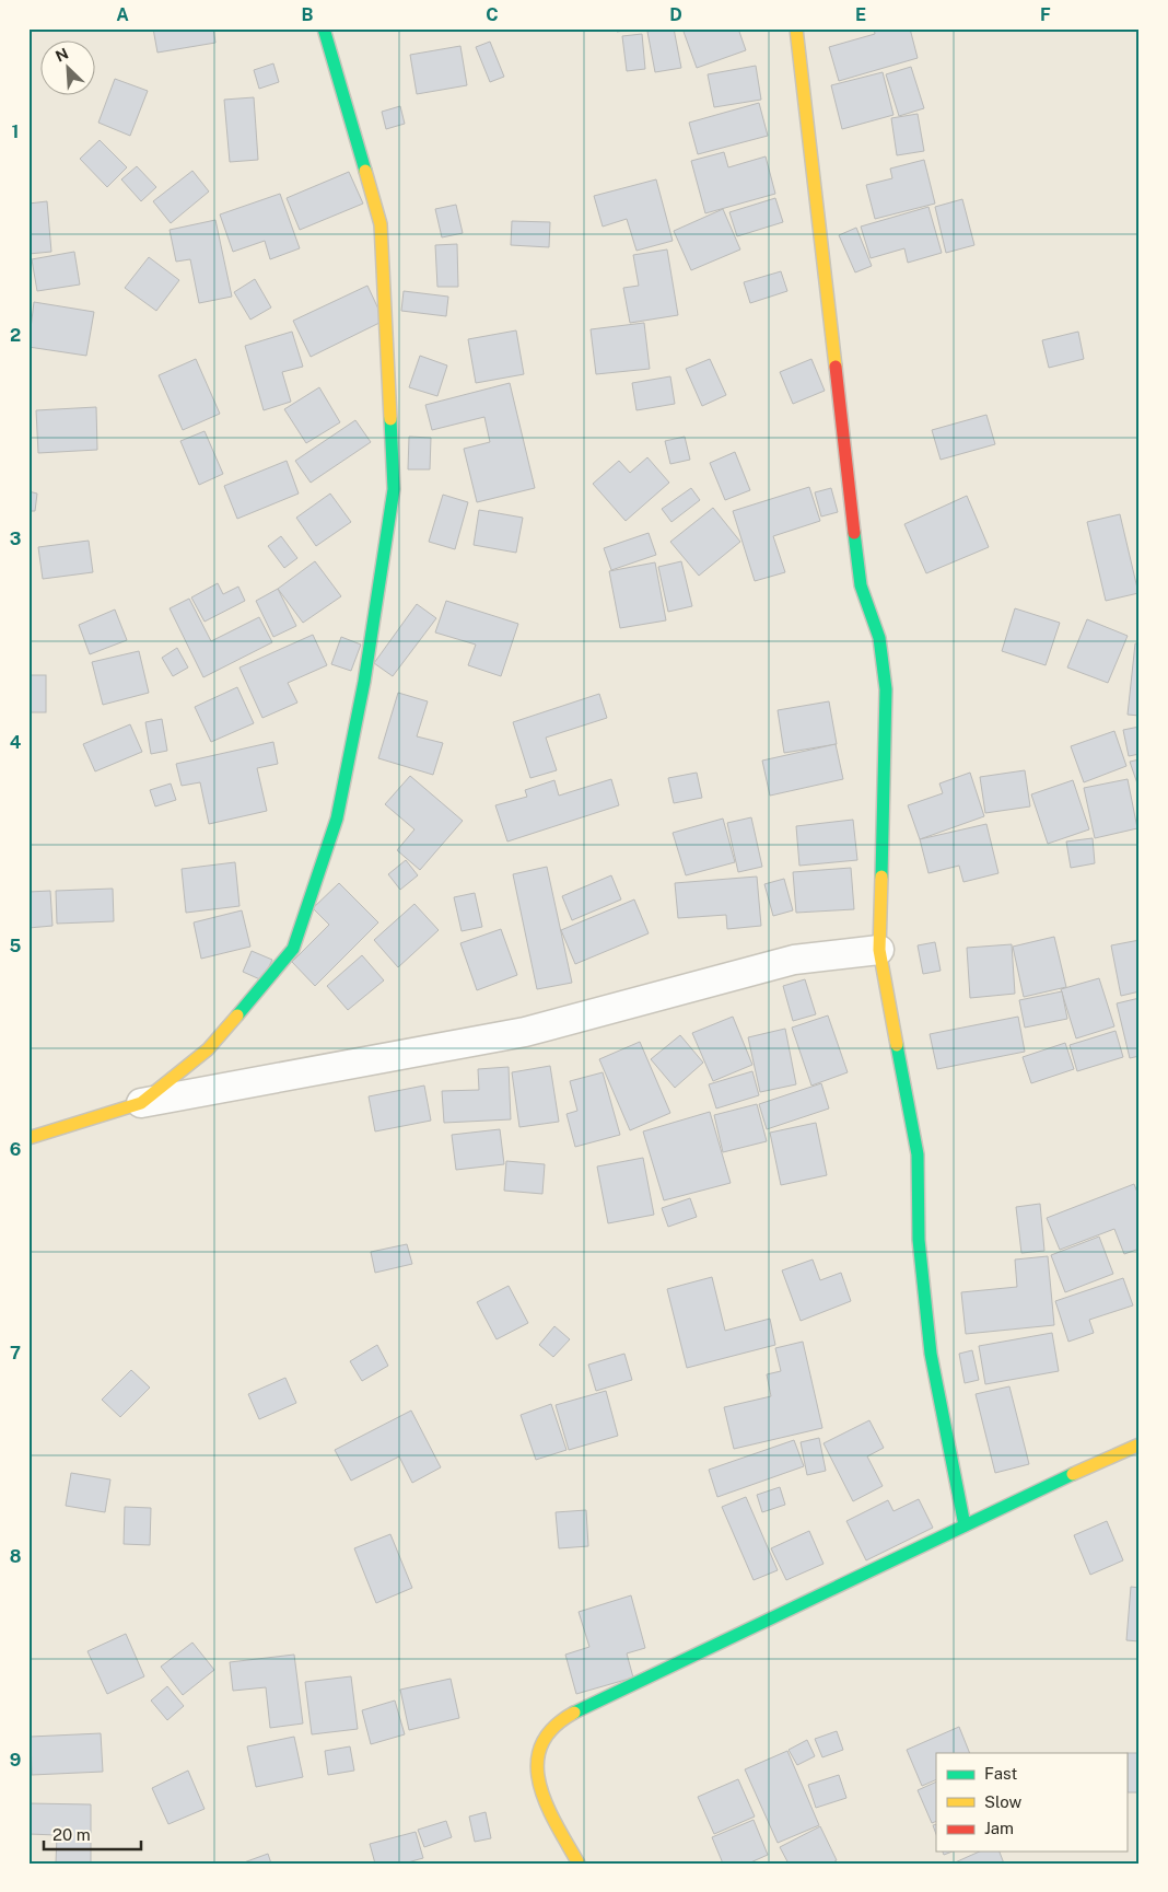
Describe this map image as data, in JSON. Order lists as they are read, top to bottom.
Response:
{
  "legend": ["Fast", "Slow", "Jam"],
  "scale_bar": "20 m",
  "north": "top left",
  "grid": {
    "columns": [
      "A",
      "B",
      "C",
      "D",
      "E",
      "F"
    ],
    "rows": [
      "1",
      "2",
      "3",
      "4",
      "5",
      "6",
      "7",
      "8",
      "9"
    ]
  }
}
